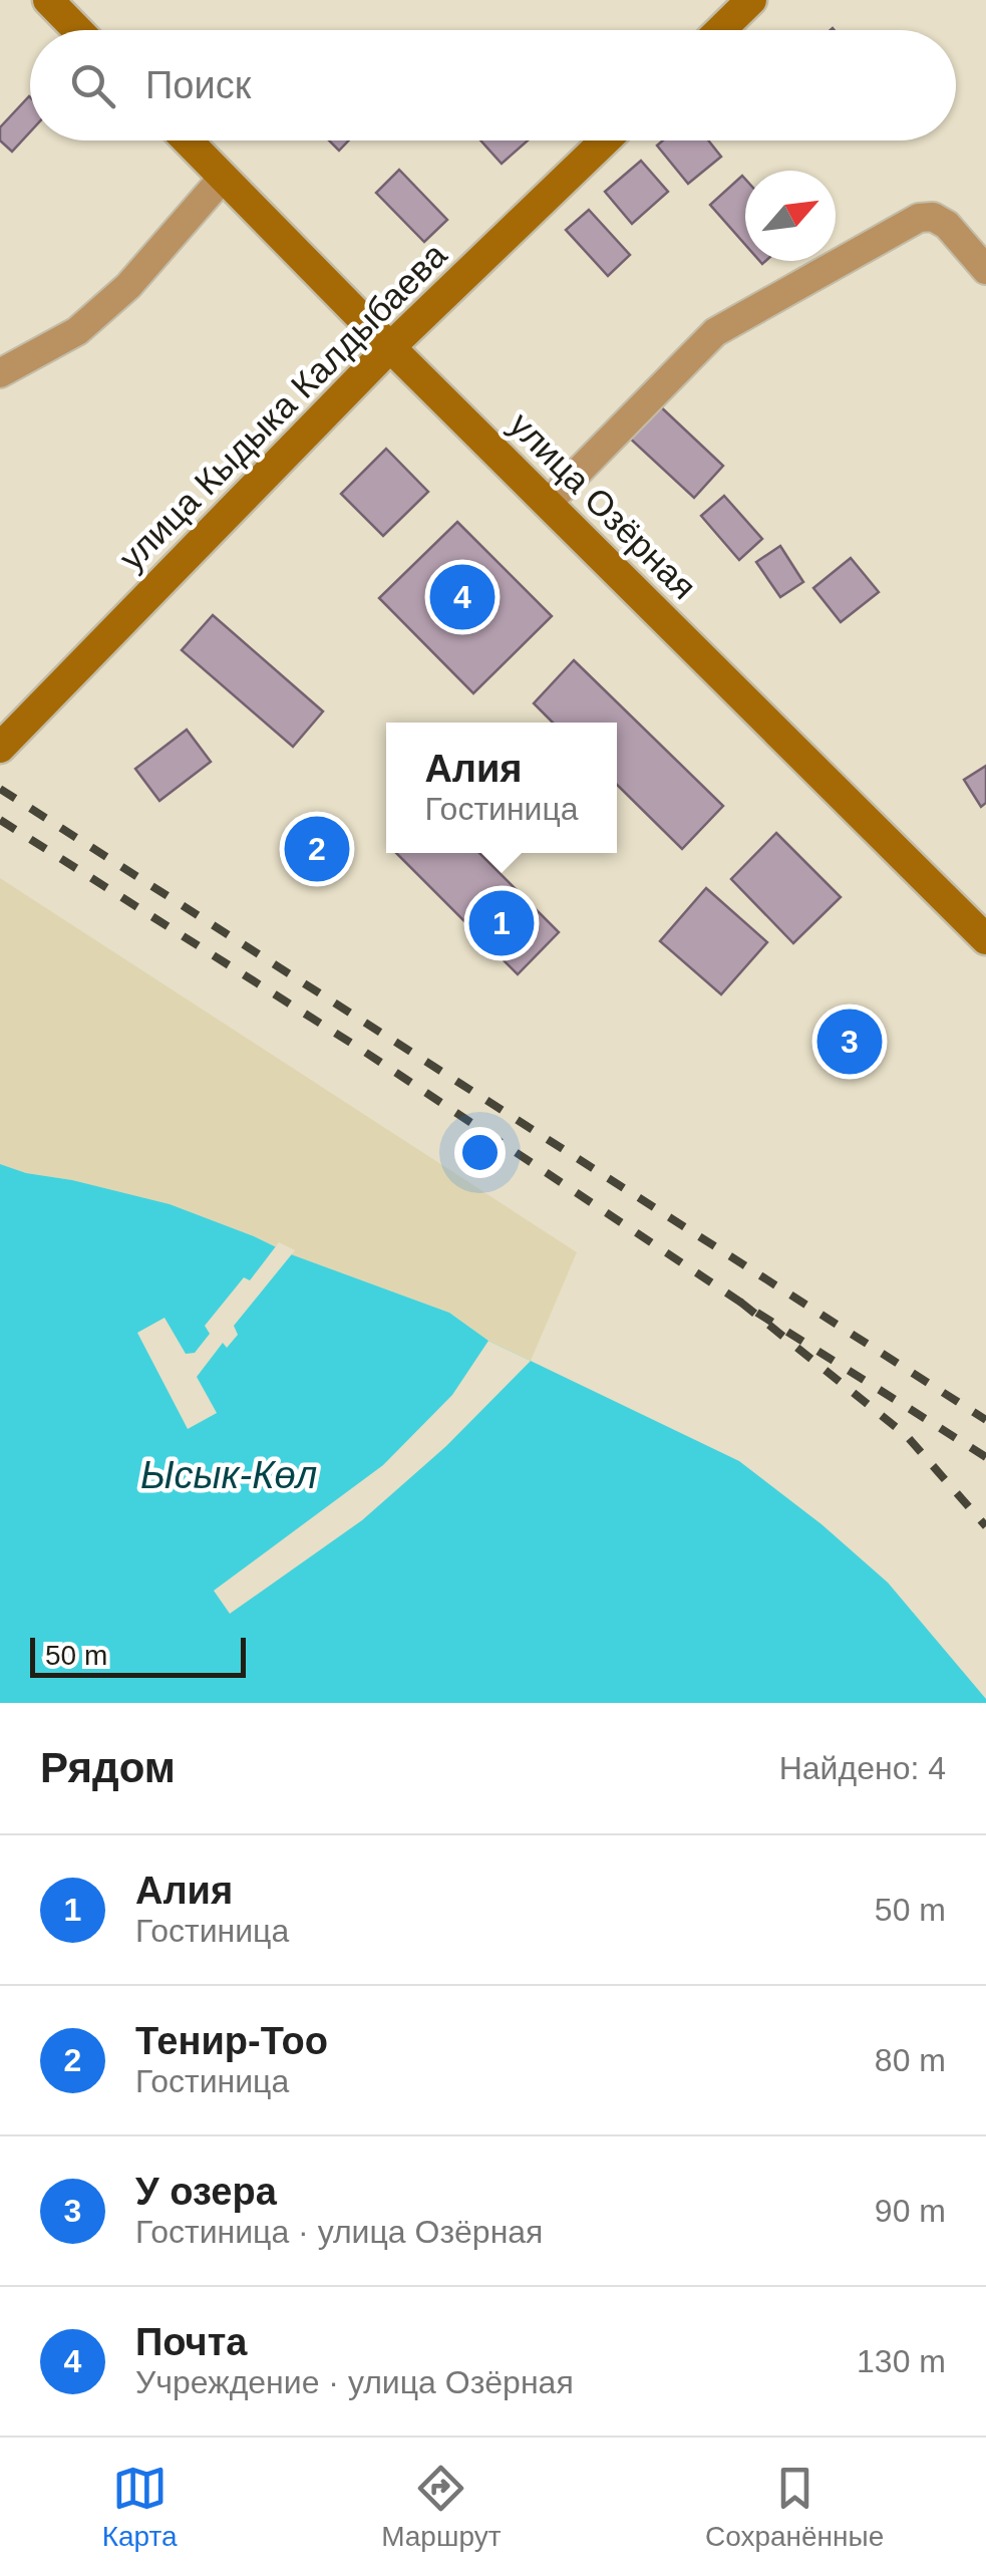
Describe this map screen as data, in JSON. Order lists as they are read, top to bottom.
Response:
{
  "streets": {
    "street": ["улица Кыдыка Калдыбаева", "улица Озёрная"]
  },
  "crossings": [
    ["улица Кыдыка Калдыбаева", "улица Озёрная"]
  ],
  "water": ["Ысык-Көл"],
  "scale_bar": "50 m",
  "north": "top right",
  "page": {
    "search": "Поиск",
    "pins": [
      "4",
      "2",
      "1",
      "3"
    ],
    "popup": ["Алия", "Гостиница"],
    "scale": "50 m",
    "heading": ["Рядом", "Найдено: 4"],
    "list": [
      {
        "mark": "1",
        "name": "Алия",
        "note": "Гостиница",
        "value": "50 m"
      },
      {
        "mark": "2",
        "name": "Тенир-Тоо",
        "note": "Гостиница",
        "value": "80 m"
      },
      {
        "mark": "3",
        "name": "У озера",
        "note": "Гостиница · улица Озёрная",
        "value": "90 m"
      },
      {
        "mark": "4",
        "name": "Почта",
        "note": "Учреждение · улица Озёрная",
        "value": "130 m"
      }
    ],
    "nav": ["Карта", "Маршрут", "Сохранённые"]
  }
}
